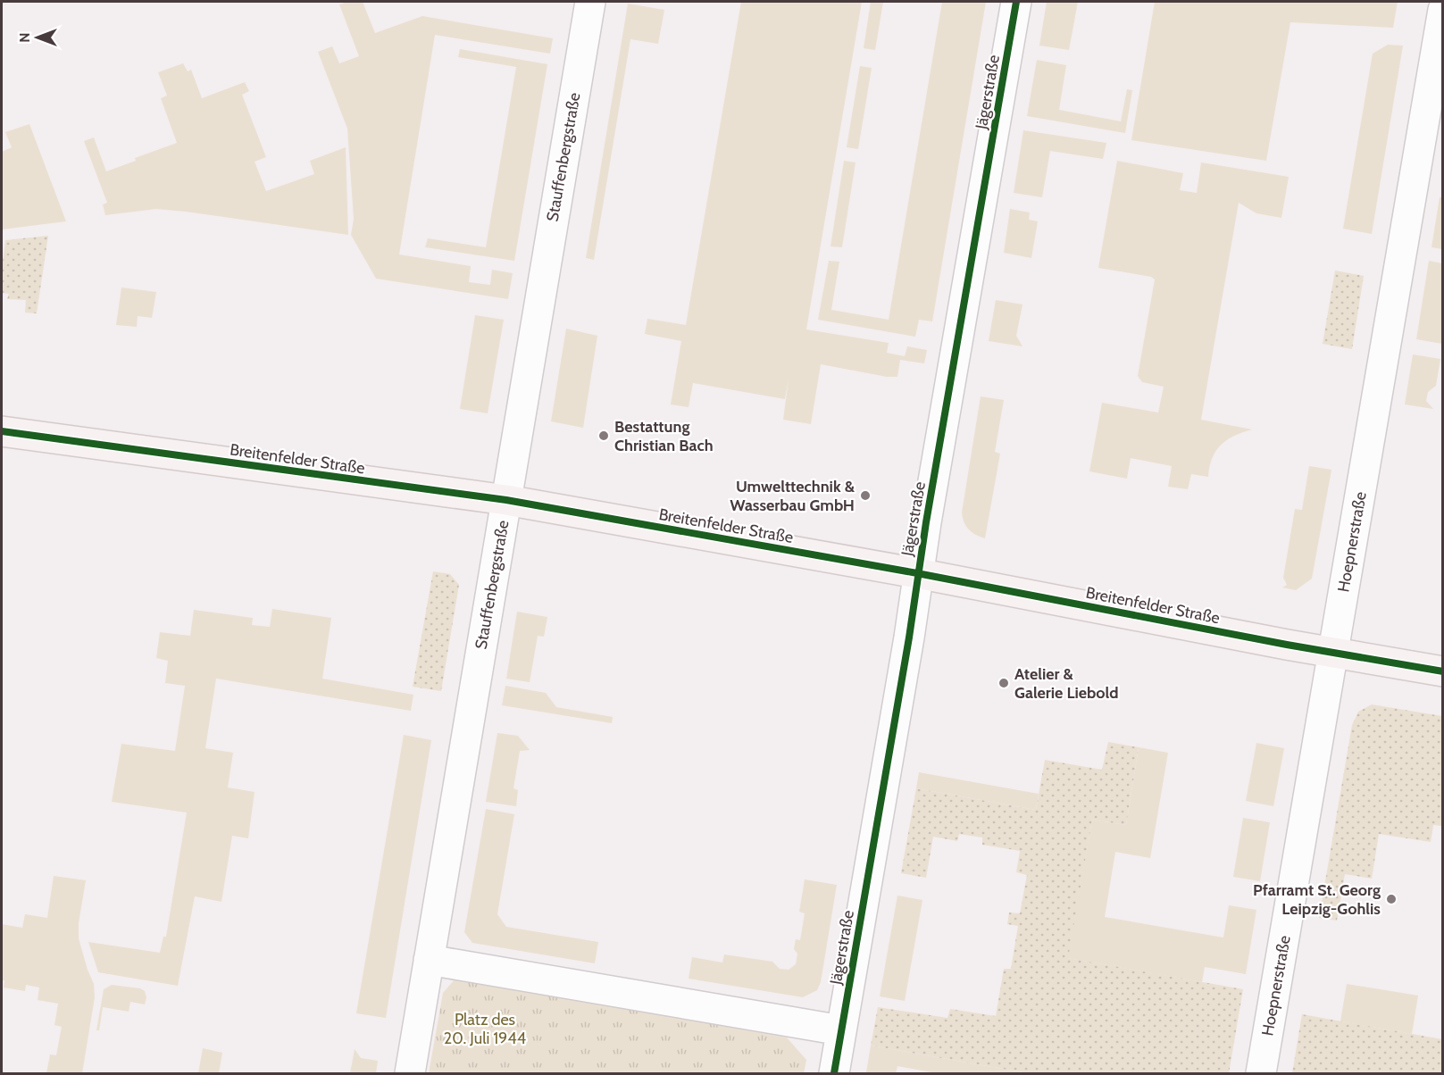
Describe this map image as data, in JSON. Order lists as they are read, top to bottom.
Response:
{
  "streets": {
    "main road": ["Breitenfelder Straße"],
    "street": ["Jägerstraße", "Stauffenbergstraße", "Hoepnerstraße"]
  },
  "crossings": [
    ["Jägerstraße", "Breitenfelder Straße"],
    ["Stauffenbergstraße", "Breitenfelder Straße"],
    ["Breitenfelder Straße", "Hoepnerstraße"]
  ],
  "parks": ["Platz des 20. Juli 1944"],
  "places": [
    "Bestattung Christian Bach",
    "Umwelttechnik & Wasserbau GmbH",
    "Atelier & Galerie Liebold",
    "Pfarramt St. Georg Leipzig-Gohlis"
  ],
  "north": "left"
}
